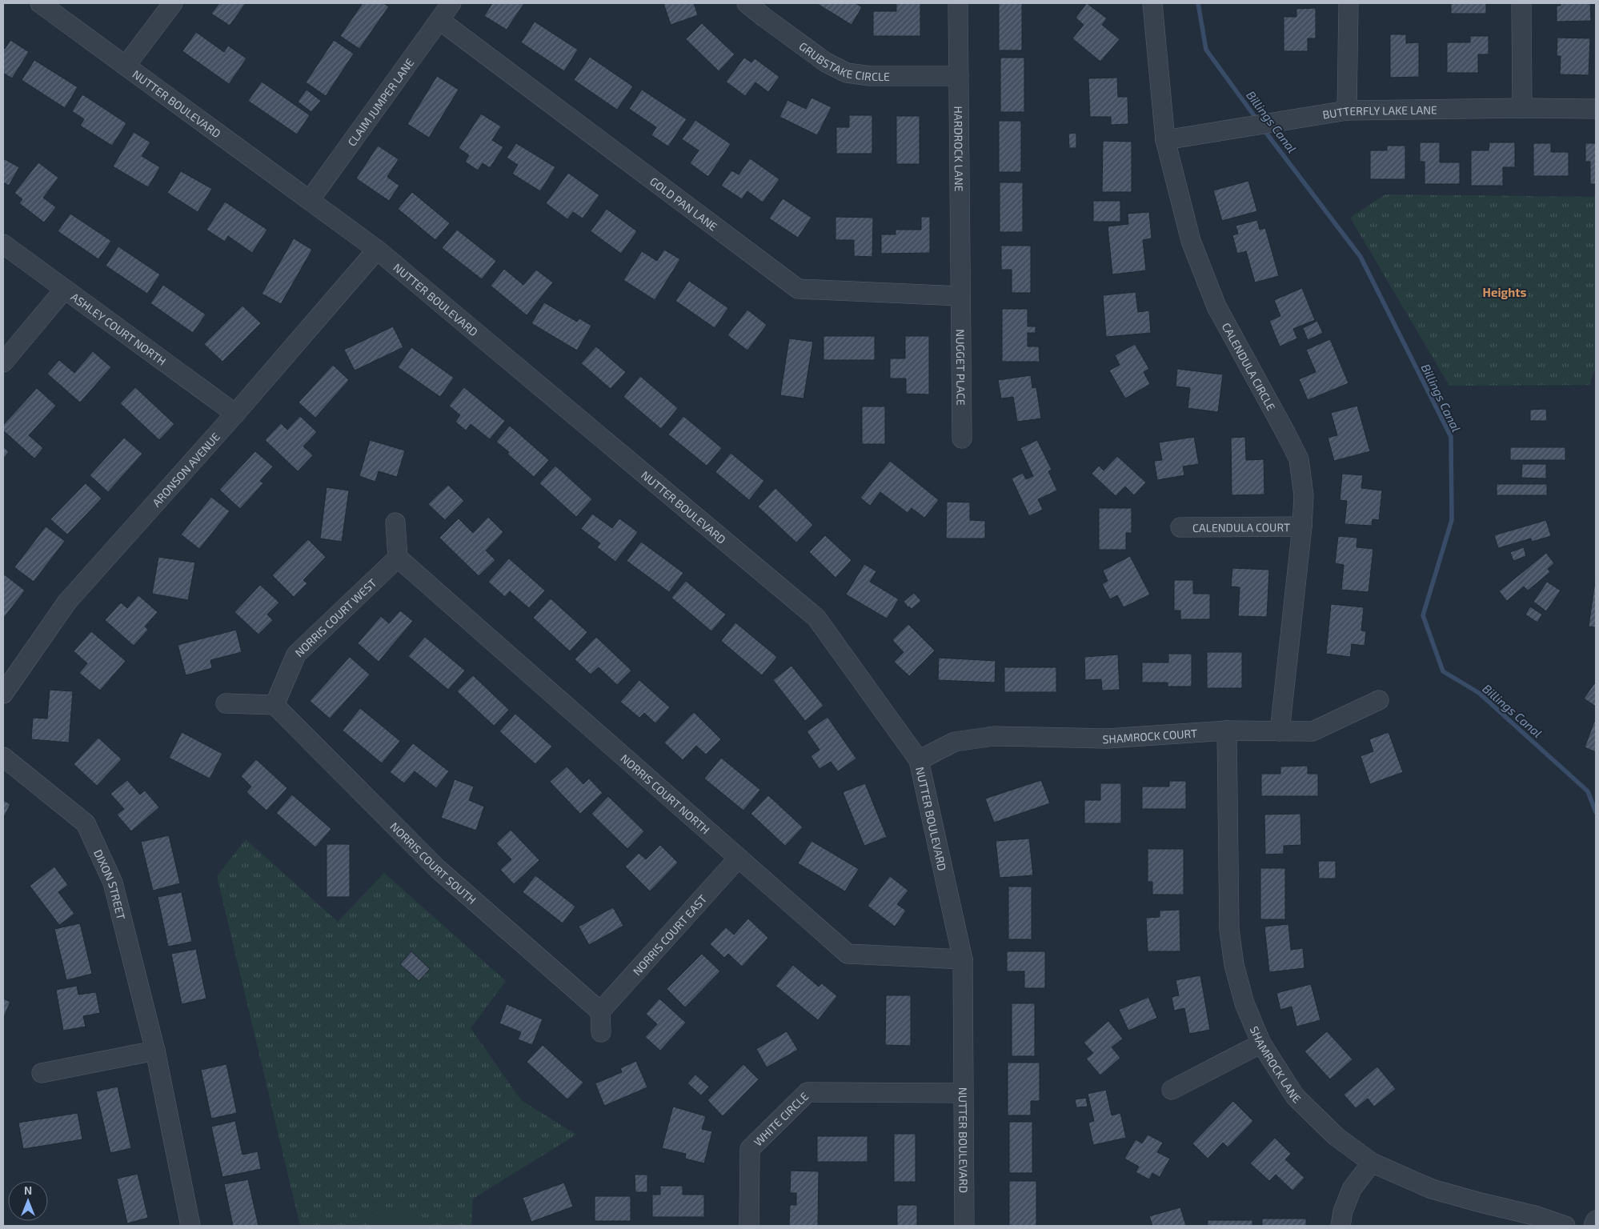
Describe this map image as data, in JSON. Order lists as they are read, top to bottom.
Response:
{
  "streets": {
    "street": [
      "GRUBSTAKE CIRCLE",
      "CLAIM JUMPER LANE",
      "NUTTER BOULEVARD",
      "BUTTERFLY LAKE LANE",
      "HARDROCK LANE",
      "GOLD PAN LANE",
      "ASHLEY COURT NORTH",
      "CALENDULA CIRCLE",
      "NUGGET PLACE",
      "ARONSON AVENUE",
      "CALENDULA COURT",
      "NORRIS COURT WEST",
      "SHAMROCK COURT",
      "NORRIS COURT NORTH",
      "NORRIS COURT SOUTH",
      "DIXON STREET",
      "NORRIS COURT EAST",
      "SHAMROCK LANE",
      "WHITE CIRCLE"
    ]
  },
  "crossings": [
    ["GRUBSTAKE CIRCLE", "HARDROCK LANE"],
    ["CLAIM JUMPER LANE", "NUTTER BOULEVARD"],
    ["CLAIM JUMPER LANE", "GOLD PAN LANE"],
    ["NUTTER BOULEVARD", "ARONSON AVENUE"],
    ["NUTTER BOULEVARD", "SHAMROCK COURT"],
    ["NUTTER BOULEVARD", "NORRIS COURT NORTH"],
    ["NUTTER BOULEVARD", "WHITE CIRCLE"],
    ["BUTTERFLY LAKE LANE", "CALENDULA CIRCLE"],
    ["HARDROCK LANE", "GOLD PAN LANE"],
    ["HARDROCK LANE", "NUGGET PLACE"],
    ["GOLD PAN LANE", "NUGGET PLACE"],
    ["ASHLEY COURT NORTH", "ARONSON AVENUE"],
    ["CALENDULA CIRCLE", "CALENDULA COURT"],
    ["CALENDULA CIRCLE", "SHAMROCK COURT"],
    ["NORRIS COURT WEST", "NORRIS COURT NORTH"],
    ["NORRIS COURT WEST", "NORRIS COURT SOUTH"],
    ["SHAMROCK COURT", "SHAMROCK LANE"],
    ["NORRIS COURT NORTH", "NORRIS COURT EAST"],
    ["NORRIS COURT SOUTH", "NORRIS COURT EAST"]
  ],
  "districts": ["Heights"],
  "water": ["Billings Canal"],
  "north": "top"
}
